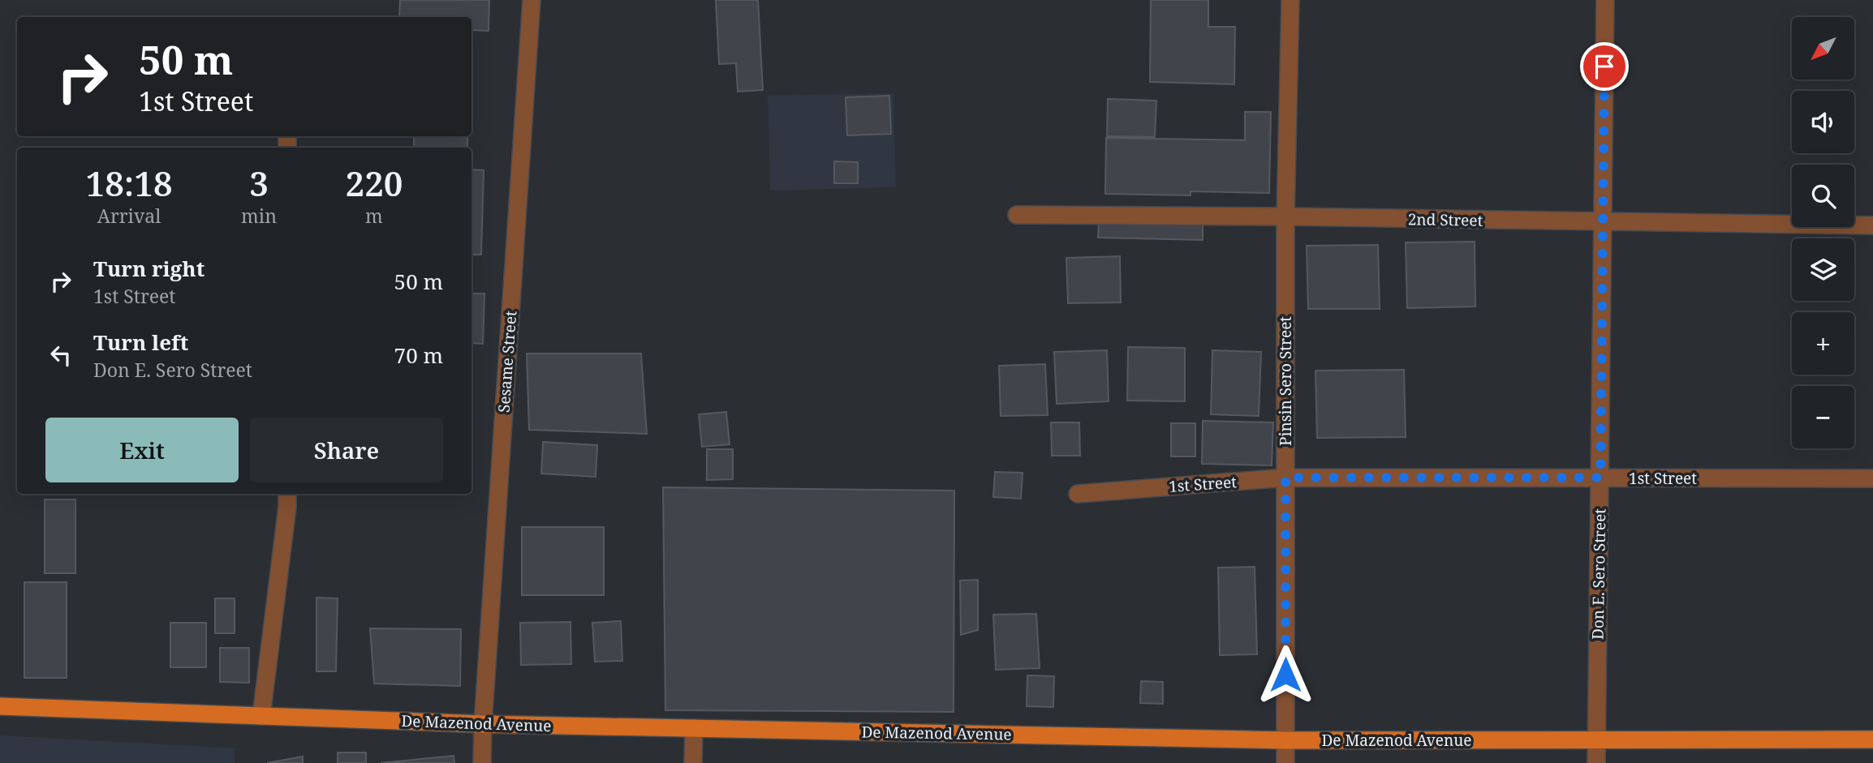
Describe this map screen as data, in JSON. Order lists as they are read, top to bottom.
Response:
{
  "streets": {
    "main road": ["De Mazenod Avenue"],
    "street": [
      "2nd Street",
      "Sesame Street",
      "Pinsin Sero Street",
      "1st Street",
      "Don E. Sero Street"
    ]
  },
  "crossings": [
    ["2nd Street", "Pinsin Sero Street"],
    ["2nd Street", "Don E. Sero Street"],
    ["Sesame Street", "De Mazenod Avenue"],
    ["Pinsin Sero Street", "1st Street"],
    ["Pinsin Sero Street", "De Mazenod Avenue"],
    ["1st Street", "Don E. Sero Street"],
    ["Don E. Sero Street", "De Mazenod Avenue"]
  ],
  "north": "bottom left",
  "page": {
    "map_buttons": ["+", "−"],
    "turn": ["50 m", "1st Street"],
    "eta": [
      "18:18",
      "Arrival",
      "3",
      "min",
      "220",
      "m"
    ],
    "list": [
      {
        "name": "Turn right",
        "note": "1st Street",
        "value": "50 m"
      },
      {
        "name": "Turn left",
        "note": "Don E. Sero Street",
        "value": "70 m"
      }
    ],
    "buttons": ["Exit", "Share"]
  }
}
